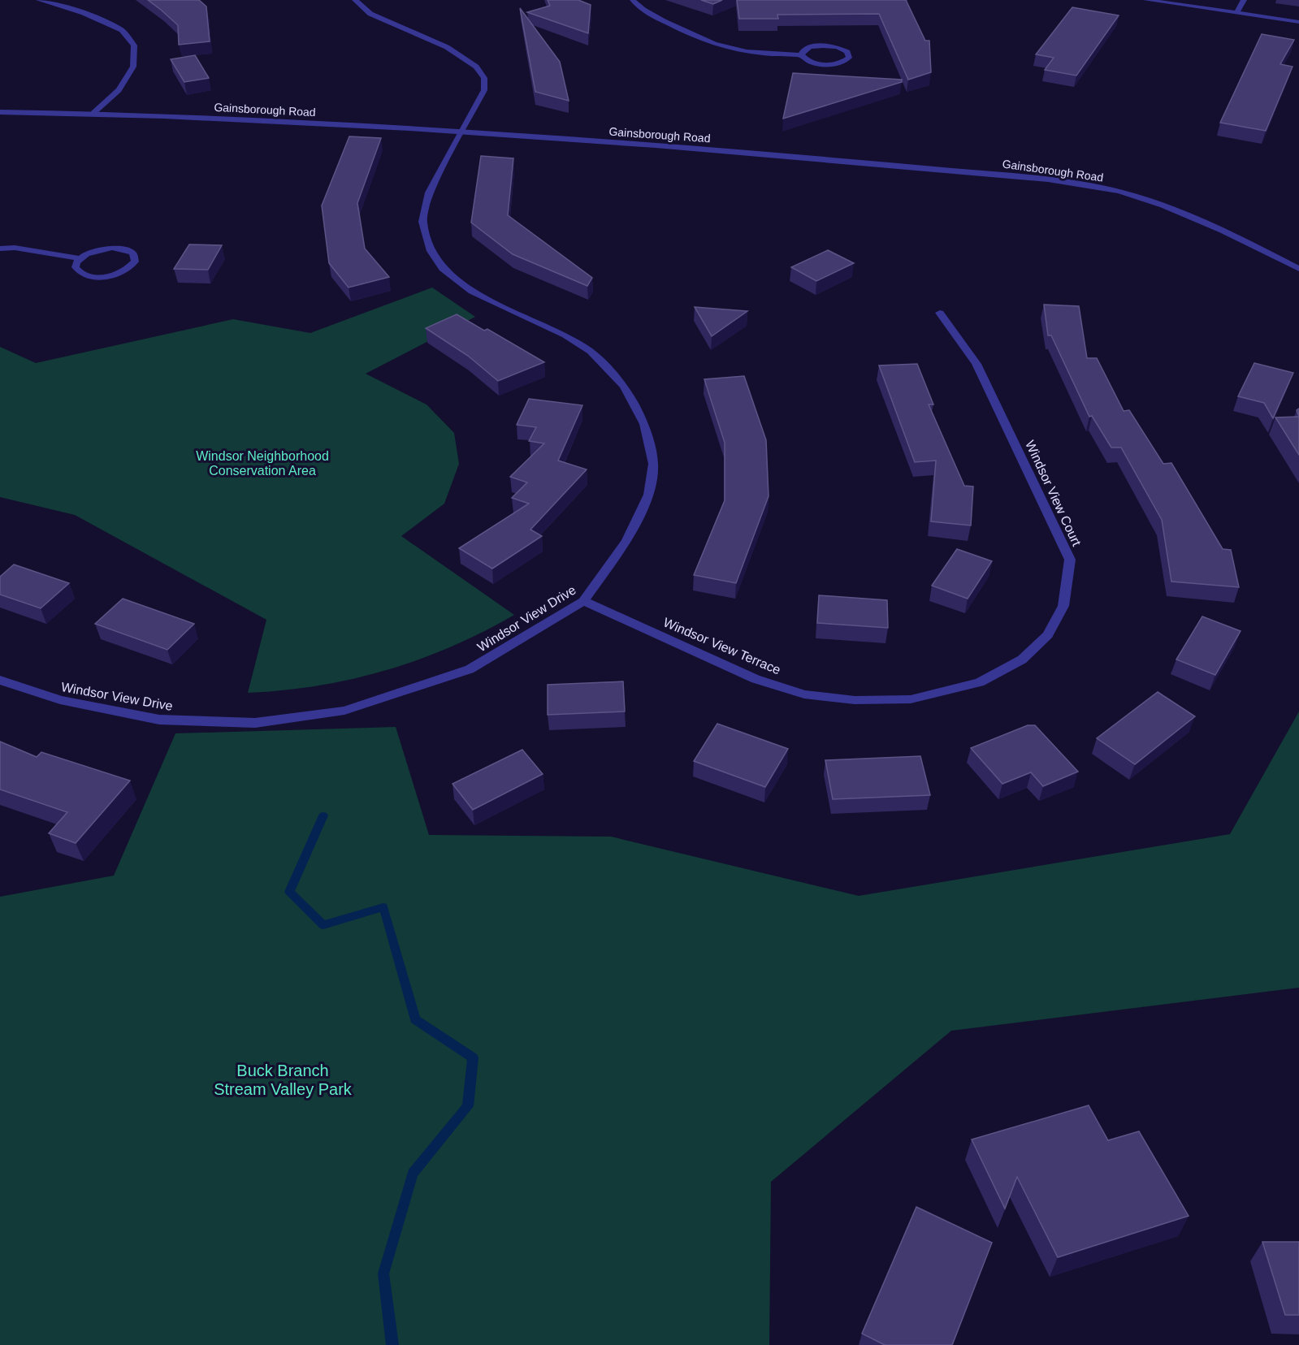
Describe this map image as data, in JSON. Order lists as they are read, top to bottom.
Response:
{
  "streets": {
    "street": [
      "Gainsborough Road",
      "Windsor View Court",
      "Windsor View Drive",
      "Windsor View Terrace"
    ]
  },
  "crossings": [
    ["Gainsborough Road", "Windsor View Drive"],
    ["Windsor View Court", "Windsor View Terrace"],
    ["Windsor View Drive", "Windsor View Terrace"]
  ],
  "parks": ["Windsor Neighborhood Conservation Area", "Buck Branch Stream Valley Park"]
}
